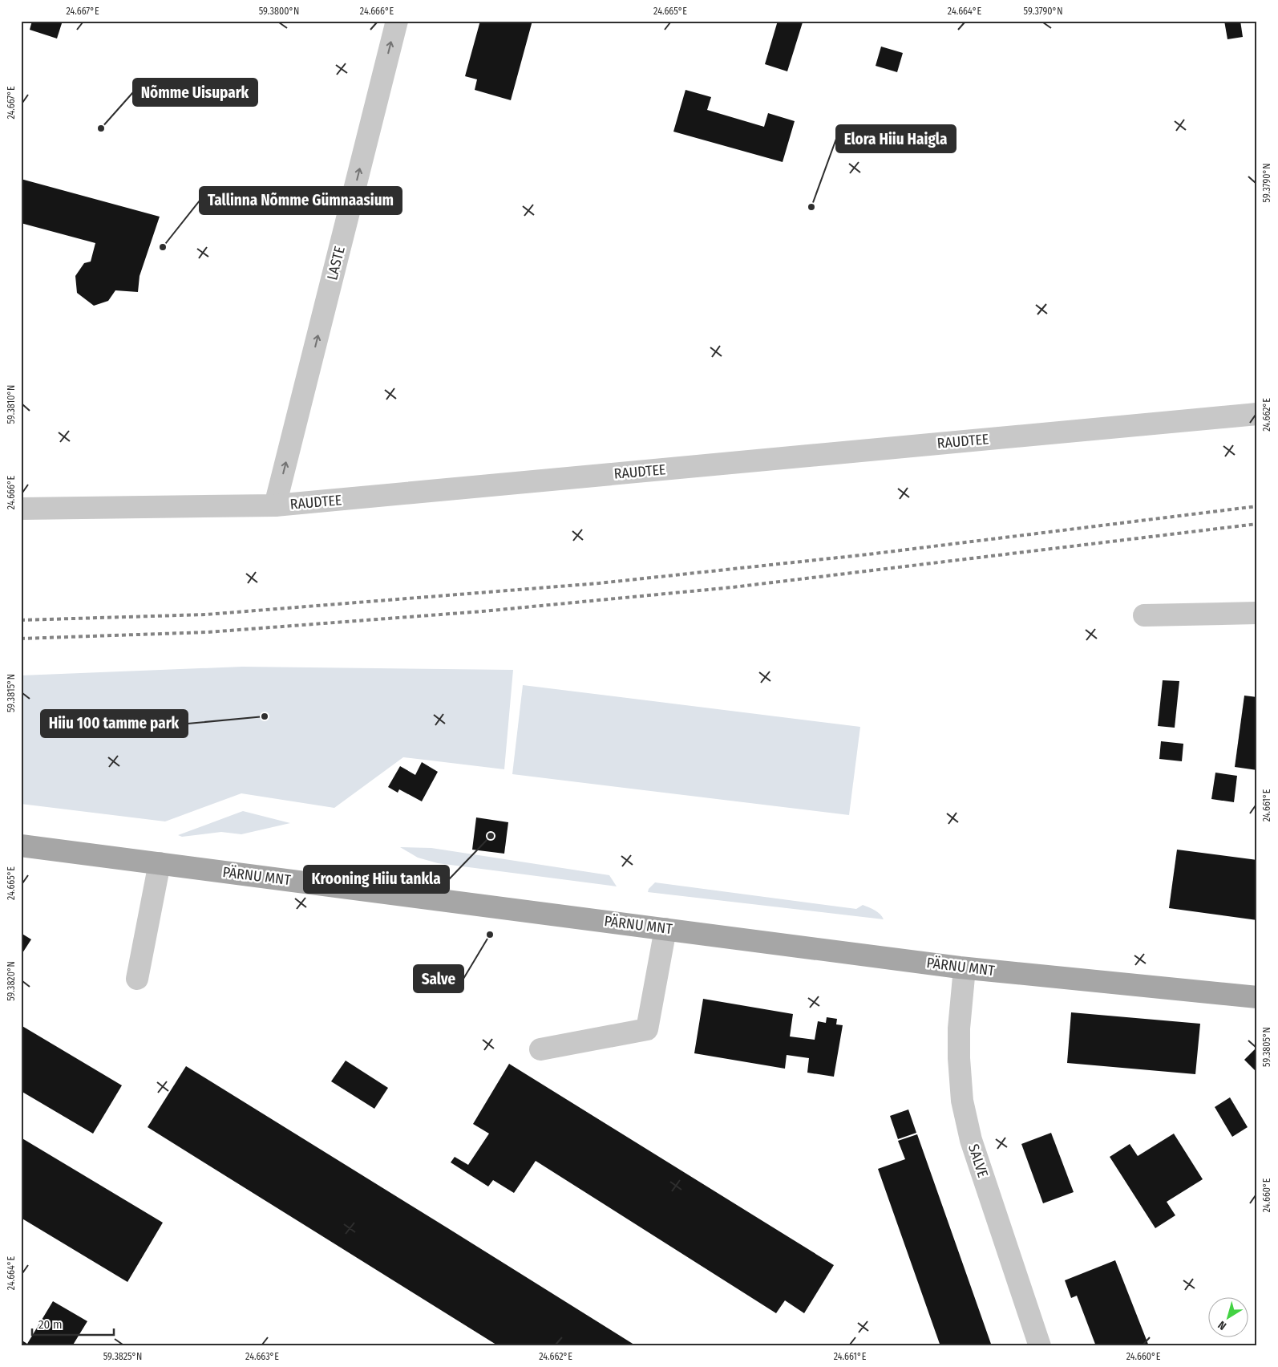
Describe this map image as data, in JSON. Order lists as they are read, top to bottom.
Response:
{
  "streets": {
    "main road": ["PÄRNU MNT"],
    "street": ["LASTE", "RAUDTEE", "SALVE"]
  },
  "crossings": [
    ["LASTE", "RAUDTEE"],
    ["PÄRNU MNT", "SALVE"]
  ],
  "one_way": ["LASTE"],
  "places": [
    "Nõmme Uisupark",
    "Elora Hiiu Haigla",
    "Tallinna Nõmme Gümnaasium",
    "Hiiu 100 tamme park",
    "Krooning Hiiu tankla",
    "Salve"
  ],
  "scale_bar": "20 m",
  "north": "bottom left",
  "coordinates": [
    "24.667°E",
    "59.3800°N",
    "24.666°E",
    "24.665°E",
    "24.664°E",
    "59.3790°N",
    "59.3810°N",
    "24.662°E",
    "59.3815°N",
    "24.661°E",
    "59.3820°N",
    "59.3805°N",
    "24.660°E",
    "59.3825°N",
    "24.663°E"
  ]
}
